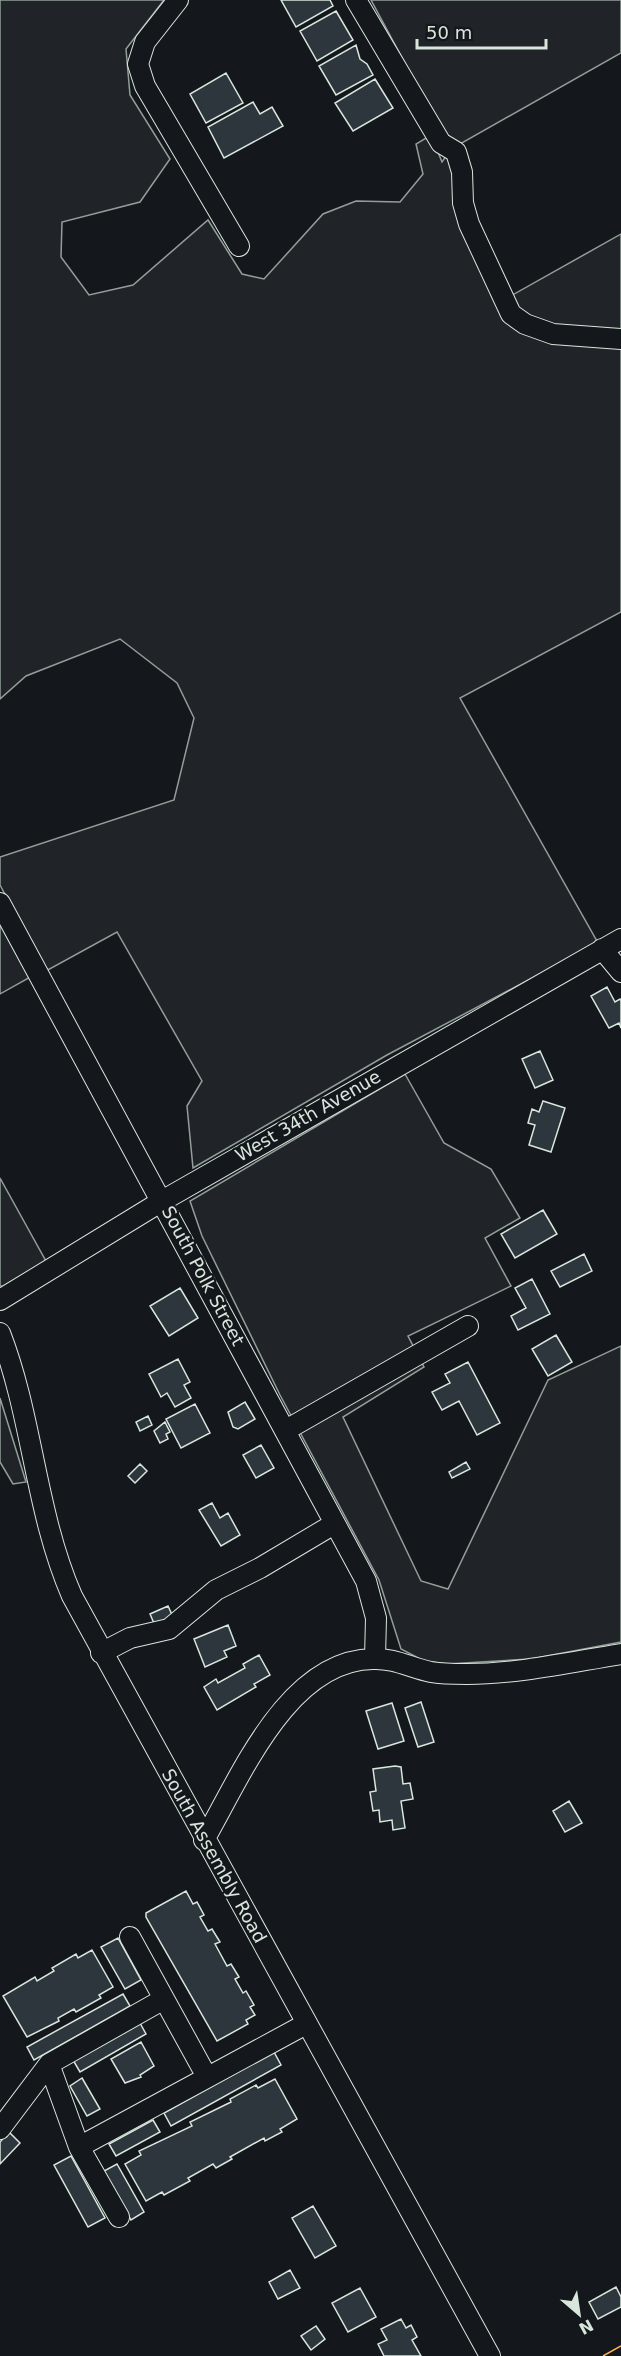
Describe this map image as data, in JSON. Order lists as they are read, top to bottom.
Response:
{
  "streets": {
    "street": ["West 34th Avenue", "South Polk Street", "South Assembly Road"]
  },
  "crossings": [
    ["West 34th Avenue", "South Polk Street"]
  ],
  "scale_bar": "50 m",
  "north": "bottom right"
}
